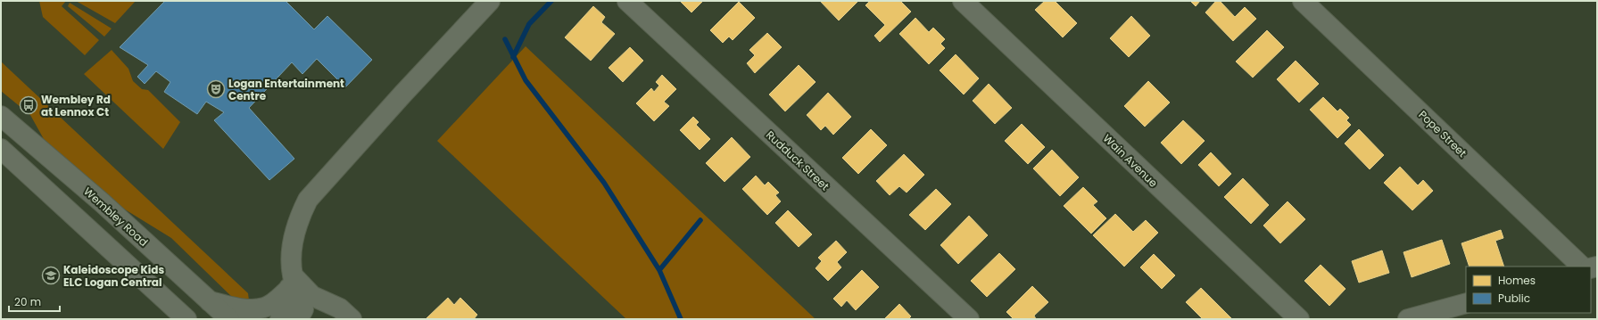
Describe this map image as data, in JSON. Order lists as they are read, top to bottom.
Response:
{
  "streets": {
    "street": [
      "Pope Street",
      "Rudduck Street",
      "Wain Avenue",
      "Wembley Road"
    ]
  },
  "places": {
    "theatre": ["Logan Entertainment Centre"],
    "bus stop": ["Wembley Rd at Lennox Ct"],
    "school or university": ["Kaleidoscope Kids ELC Logan Central"]
  },
  "legend": ["Homes", "Public"],
  "scale_bar": "20 m"
}
